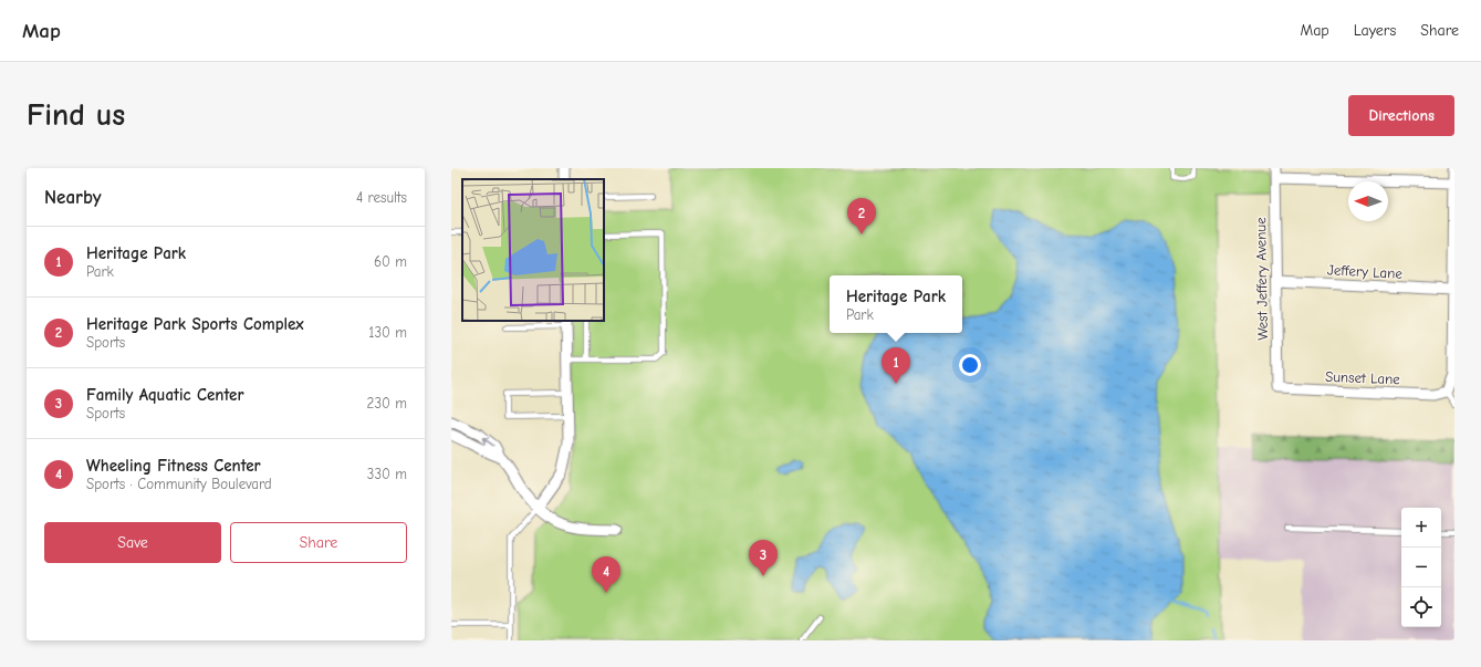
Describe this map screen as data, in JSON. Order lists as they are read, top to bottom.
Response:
{
  "streets": {
    "street": ["Jeffery Lane", "West Jeffery Avenue", "Sunset Lane"]
  },
  "crossings": [
    ["Jeffery Lane", "West Jeffery Avenue"],
    ["West Jeffery Avenue", "Sunset Lane"]
  ],
  "north": "left",
  "page": {
    "header": "Map",
    "nav": ["Map", "Layers", "Share"],
    "buttons": [
      "Directions",
      ["Save", "Share"]
    ],
    "title": "Find us",
    "heading": ["Nearby", "4 results"],
    "pins": [
      "2",
      "1",
      "3",
      "4"
    ],
    "list": [
      {
        "mark": "1",
        "name": "Heritage Park",
        "note": "Park",
        "value": "60 m"
      },
      {
        "mark": "2",
        "name": "Heritage Park Sports Complex",
        "note": "Sports",
        "value": "130 m"
      },
      {
        "mark": "3",
        "name": "Family Aquatic Center",
        "note": "Sports",
        "value": "230 m"
      },
      {
        "mark": "4",
        "name": "Wheeling Fitness Center",
        "note": "Sports · Community Boulevard",
        "value": "330 m"
      }
    ],
    "popup": ["Heritage Park", "Park"],
    "map_buttons": ["+", "−"]
  }
}
